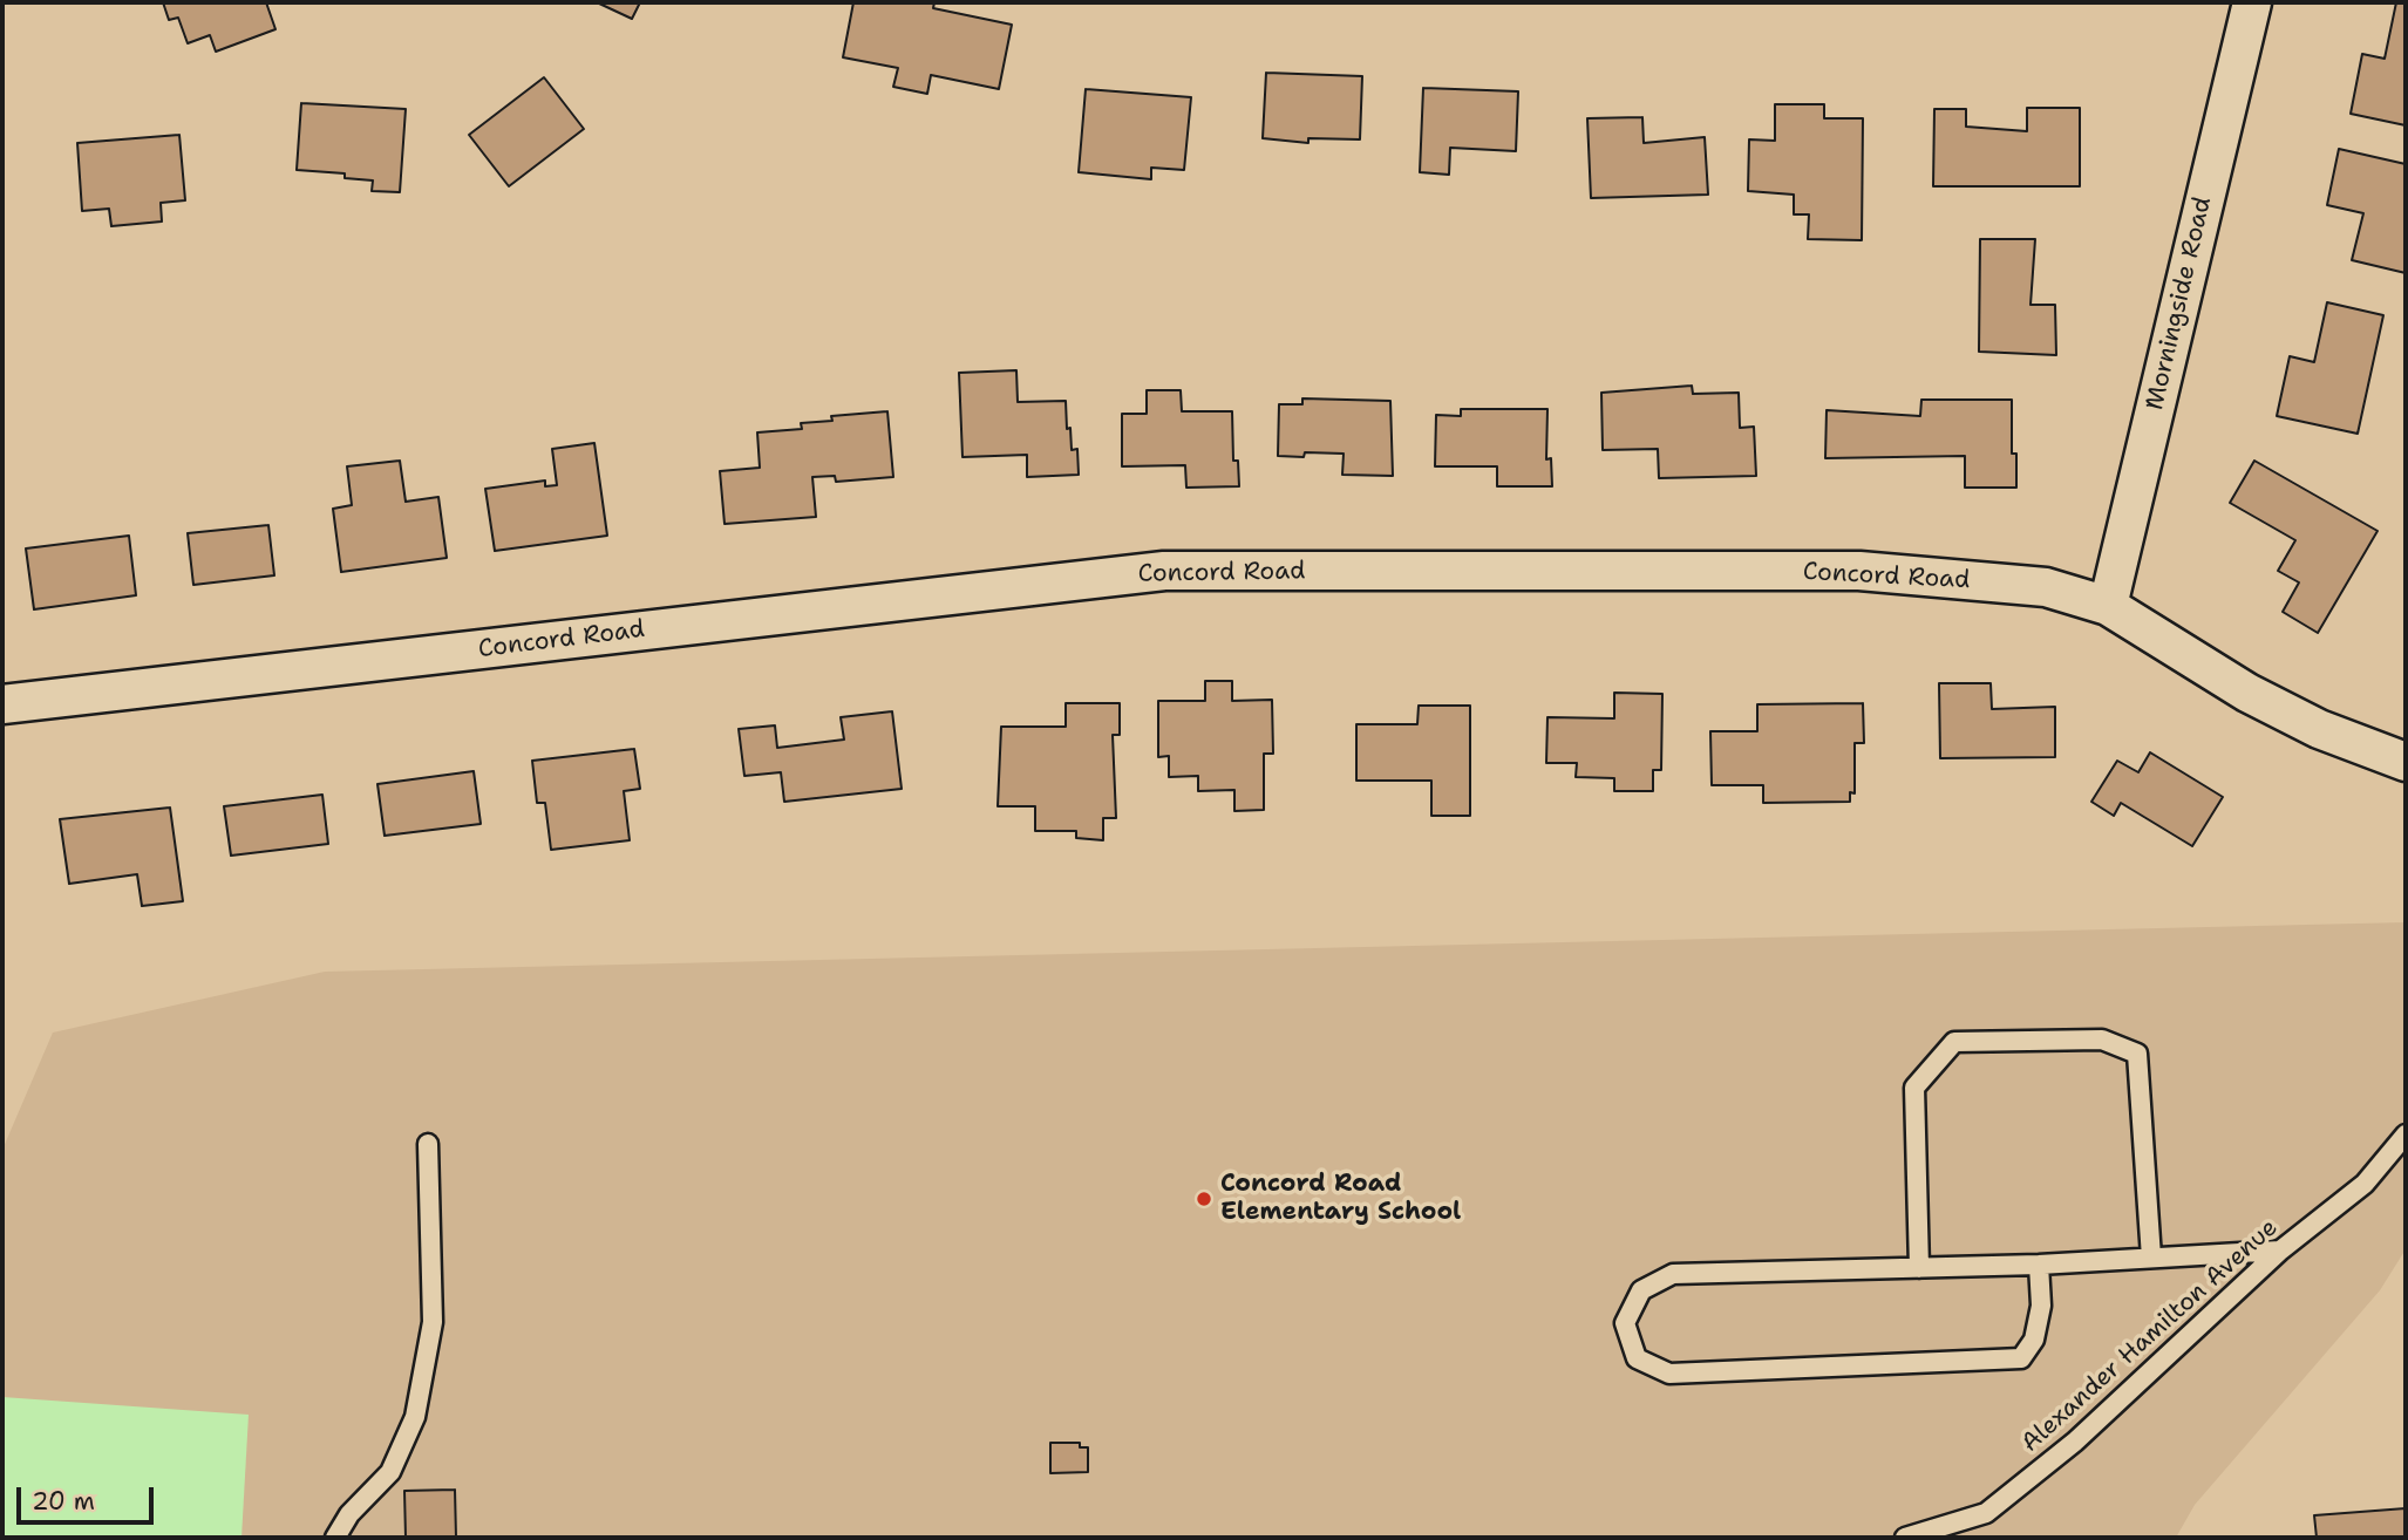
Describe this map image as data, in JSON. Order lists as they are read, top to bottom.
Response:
{
  "streets": {
    "street": ["Morningside Road", "Concord Road"],
    "lane": ["Alexander Hamilton Avenue"]
  },
  "crossings": [
    ["Morningside Road", "Concord Road"]
  ],
  "places": ["Concord Road Elementary School"],
  "scale_bar": "20 m"
}
